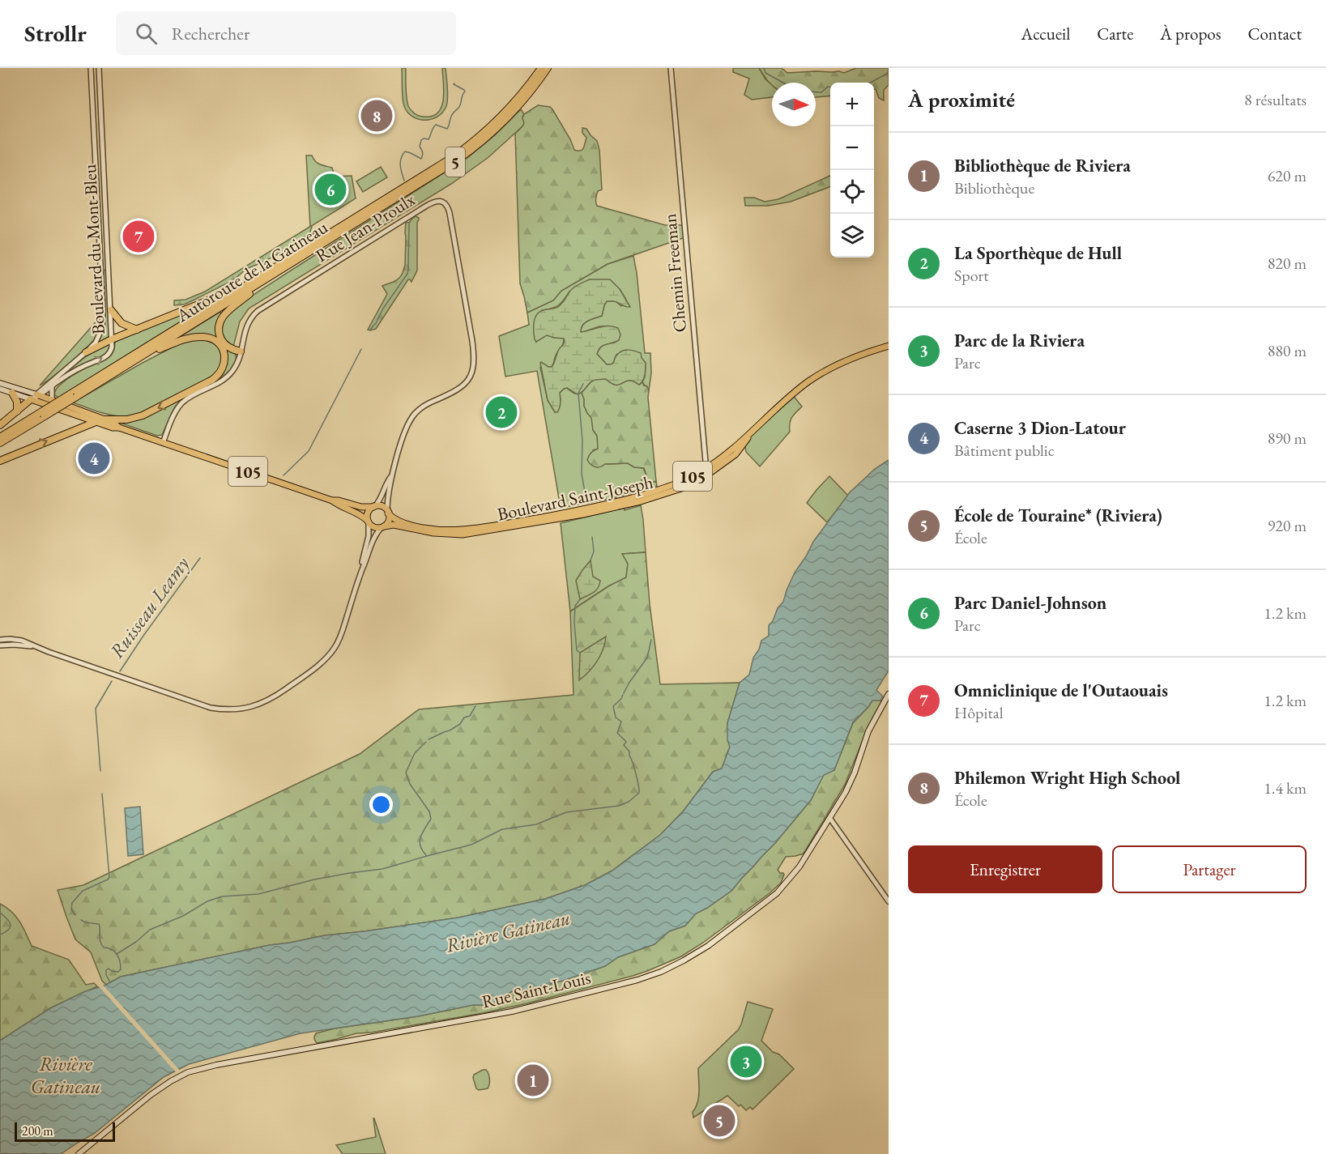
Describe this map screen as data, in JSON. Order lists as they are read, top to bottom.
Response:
{
  "streets": {
    "highway": ["5", "Autoroute de la Gatineau"],
    "main road": ["105", "Boulevard Saint-Joseph", "Rue Saint-Louis"],
    "street": ["Rue Jean-Proulx", "Boulevard du Mont-Bleu", "Chemin Freeman"]
  },
  "crossings": [
    ["Rue Jean-Proulx", "105"],
    ["Rue Jean-Proulx", "Boulevard Saint-Joseph"],
    ["Boulevard du Mont-Bleu", "105"],
    ["Chemin Freeman", "Boulevard Saint-Joseph"],
    ["105", "Boulevard Saint-Joseph"]
  ],
  "water": ["Ruisseau Leamy", "Rivière Gatineau"],
  "scale_bar": "200 m",
  "north": "right",
  "page": {
    "header": "Strollr",
    "search": "Rechercher",
    "nav": [
      "Accueil",
      "Carte",
      "À propos",
      "Contact"
    ],
    "heading": ["À proximité", "8 résultats"],
    "map_buttons": ["+", "−"],
    "pins": [
      "8",
      "6",
      "7",
      "2",
      "4",
      "3",
      "1",
      "5"
    ],
    "list": [
      {
        "mark": "1",
        "name": "Bibliothèque de Riviera",
        "note": "Bibliothèque",
        "value": "620 m"
      },
      {
        "mark": "2",
        "name": "La Sporthèque de Hull",
        "note": "Sport",
        "value": "820 m"
      },
      {
        "mark": "3",
        "name": "Parc de la Riviera",
        "note": "Parc",
        "value": "880 m"
      },
      {
        "mark": "4",
        "name": "Caserne 3 Dion-Latour",
        "note": "Bâtiment public",
        "value": "890 m"
      },
      {
        "mark": "5",
        "name": "École de Touraine* (Riviera)",
        "note": "École",
        "value": "920 m"
      },
      {
        "mark": "6",
        "name": "Parc Daniel-Johnson",
        "note": "Parc",
        "value": "1.2 km"
      },
      {
        "mark": "7",
        "name": "Omniclinique de l'Outaouais",
        "note": "Hôpital",
        "value": "1.2 km"
      },
      {
        "mark": "8",
        "name": "Philemon Wright High School",
        "note": "École",
        "value": "1.4 km"
      }
    ],
    "buttons": ["Enregistrer", "Partager"],
    "scale": "200 m"
  }
}
